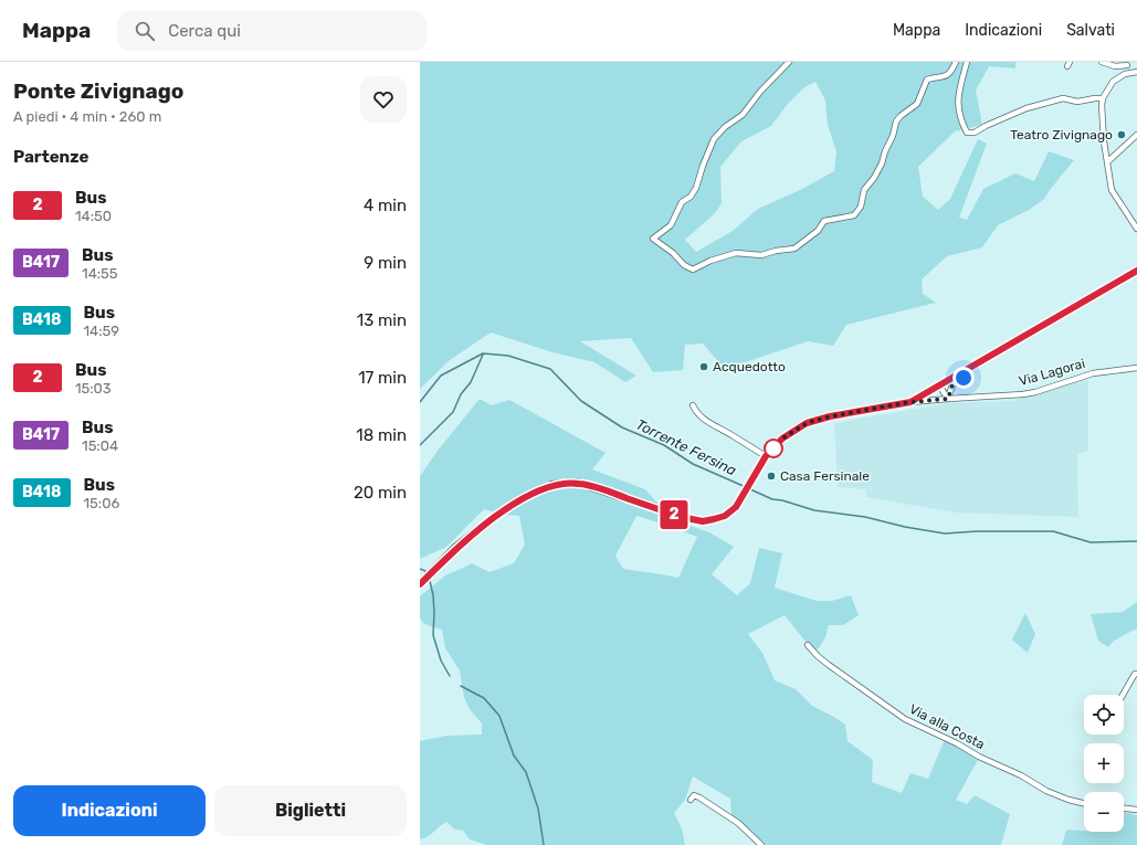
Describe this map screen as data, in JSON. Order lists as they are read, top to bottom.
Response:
{
  "streets": {
    "main road": ["Via Lagorai"],
    "street": ["Via alla Costa"]
  },
  "water": ["Torrente Fersina"],
  "places": ["Teatro Zivignago", "Acquedotto", "Casa Fersinale"],
  "lines": ["bus line 2"],
  "page": {
    "header": "Mappa",
    "search": "Cerca qui",
    "nav": ["Mappa", "Indicazioni", "Salvati"],
    "heading": [
      ["Ponte Zivignago", "A piedi · 4 min · 260 m"],
      "Partenze"
    ],
    "on_map": "2",
    "list": [
      {
        "mark": "2",
        "name": "Bus",
        "note": "14:50",
        "value": "4 min"
      },
      {
        "mark": "B417",
        "name": "Bus",
        "note": "14:55",
        "value": "9 min"
      },
      {
        "mark": "B418",
        "name": "Bus",
        "note": "14:59",
        "value": "13 min"
      },
      {
        "mark": "2",
        "name": "Bus",
        "note": "15:03",
        "value": "17 min"
      },
      {
        "mark": "B417",
        "name": "Bus",
        "note": "15:04",
        "value": "18 min"
      },
      {
        "mark": "B418",
        "name": "Bus",
        "note": "15:06",
        "value": "20 min"
      }
    ],
    "map_buttons": ["+", "−"],
    "buttons": ["Indicazioni", "Biglietti"]
  }
}
